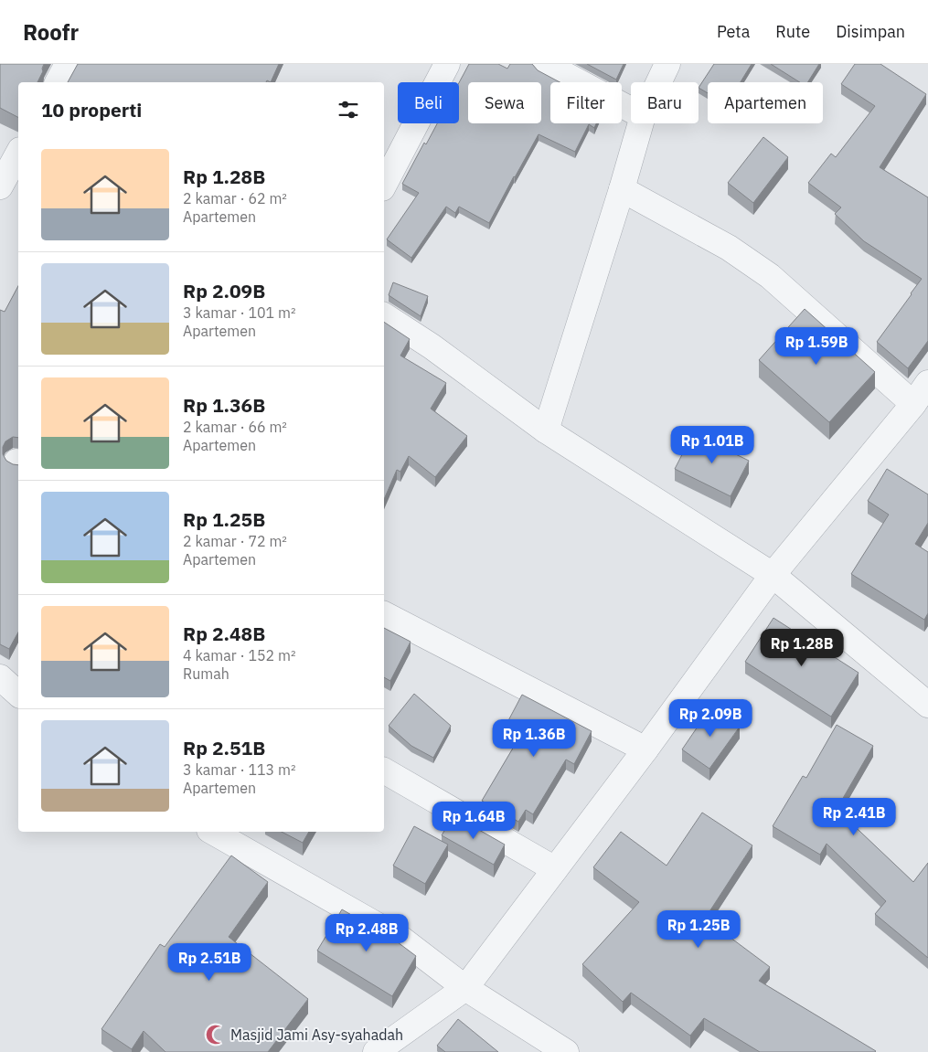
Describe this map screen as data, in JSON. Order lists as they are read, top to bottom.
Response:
{
  "places": {
    "mosque": ["Masjid Jami Asy-syahadah"]
  },
  "page": {
    "header": "Roofr",
    "nav": ["Peta", "Rute", "Disimpan"],
    "chip": [
      "Beli",
      "Sewa",
      "Filter",
      "Baru",
      "Apartemen"
    ],
    "heading": "10 properti",
    "list": [
      {
        "name": "Rp 1.28B",
        "note": "2 kamar · 62 m² · Apartemen"
      },
      {
        "name": "Rp 2.09B",
        "note": "3 kamar · 101 m² · Apartemen"
      },
      {
        "name": "Rp 1.36B",
        "note": "2 kamar · 66 m² · Apartemen"
      },
      {
        "name": "Rp 1.25B",
        "note": "2 kamar · 72 m² · Apartemen"
      },
      {
        "name": "Rp 2.48B",
        "note": "4 kamar · 152 m² · Rumah"
      },
      {
        "name": "Rp 2.51B",
        "note": "3 kamar · 113 m² · Apartemen"
      }
    ],
    "price": [
      "Rp 1.59B",
      "Rp 1.01B",
      "Rp 1.28B",
      "Rp 2.09B",
      "Rp 1.36B",
      "Rp 2.41B",
      "Rp 1.64B",
      "Rp 1.25B",
      "Rp 2.48B",
      "Rp 2.51B"
    ]
  }
}
